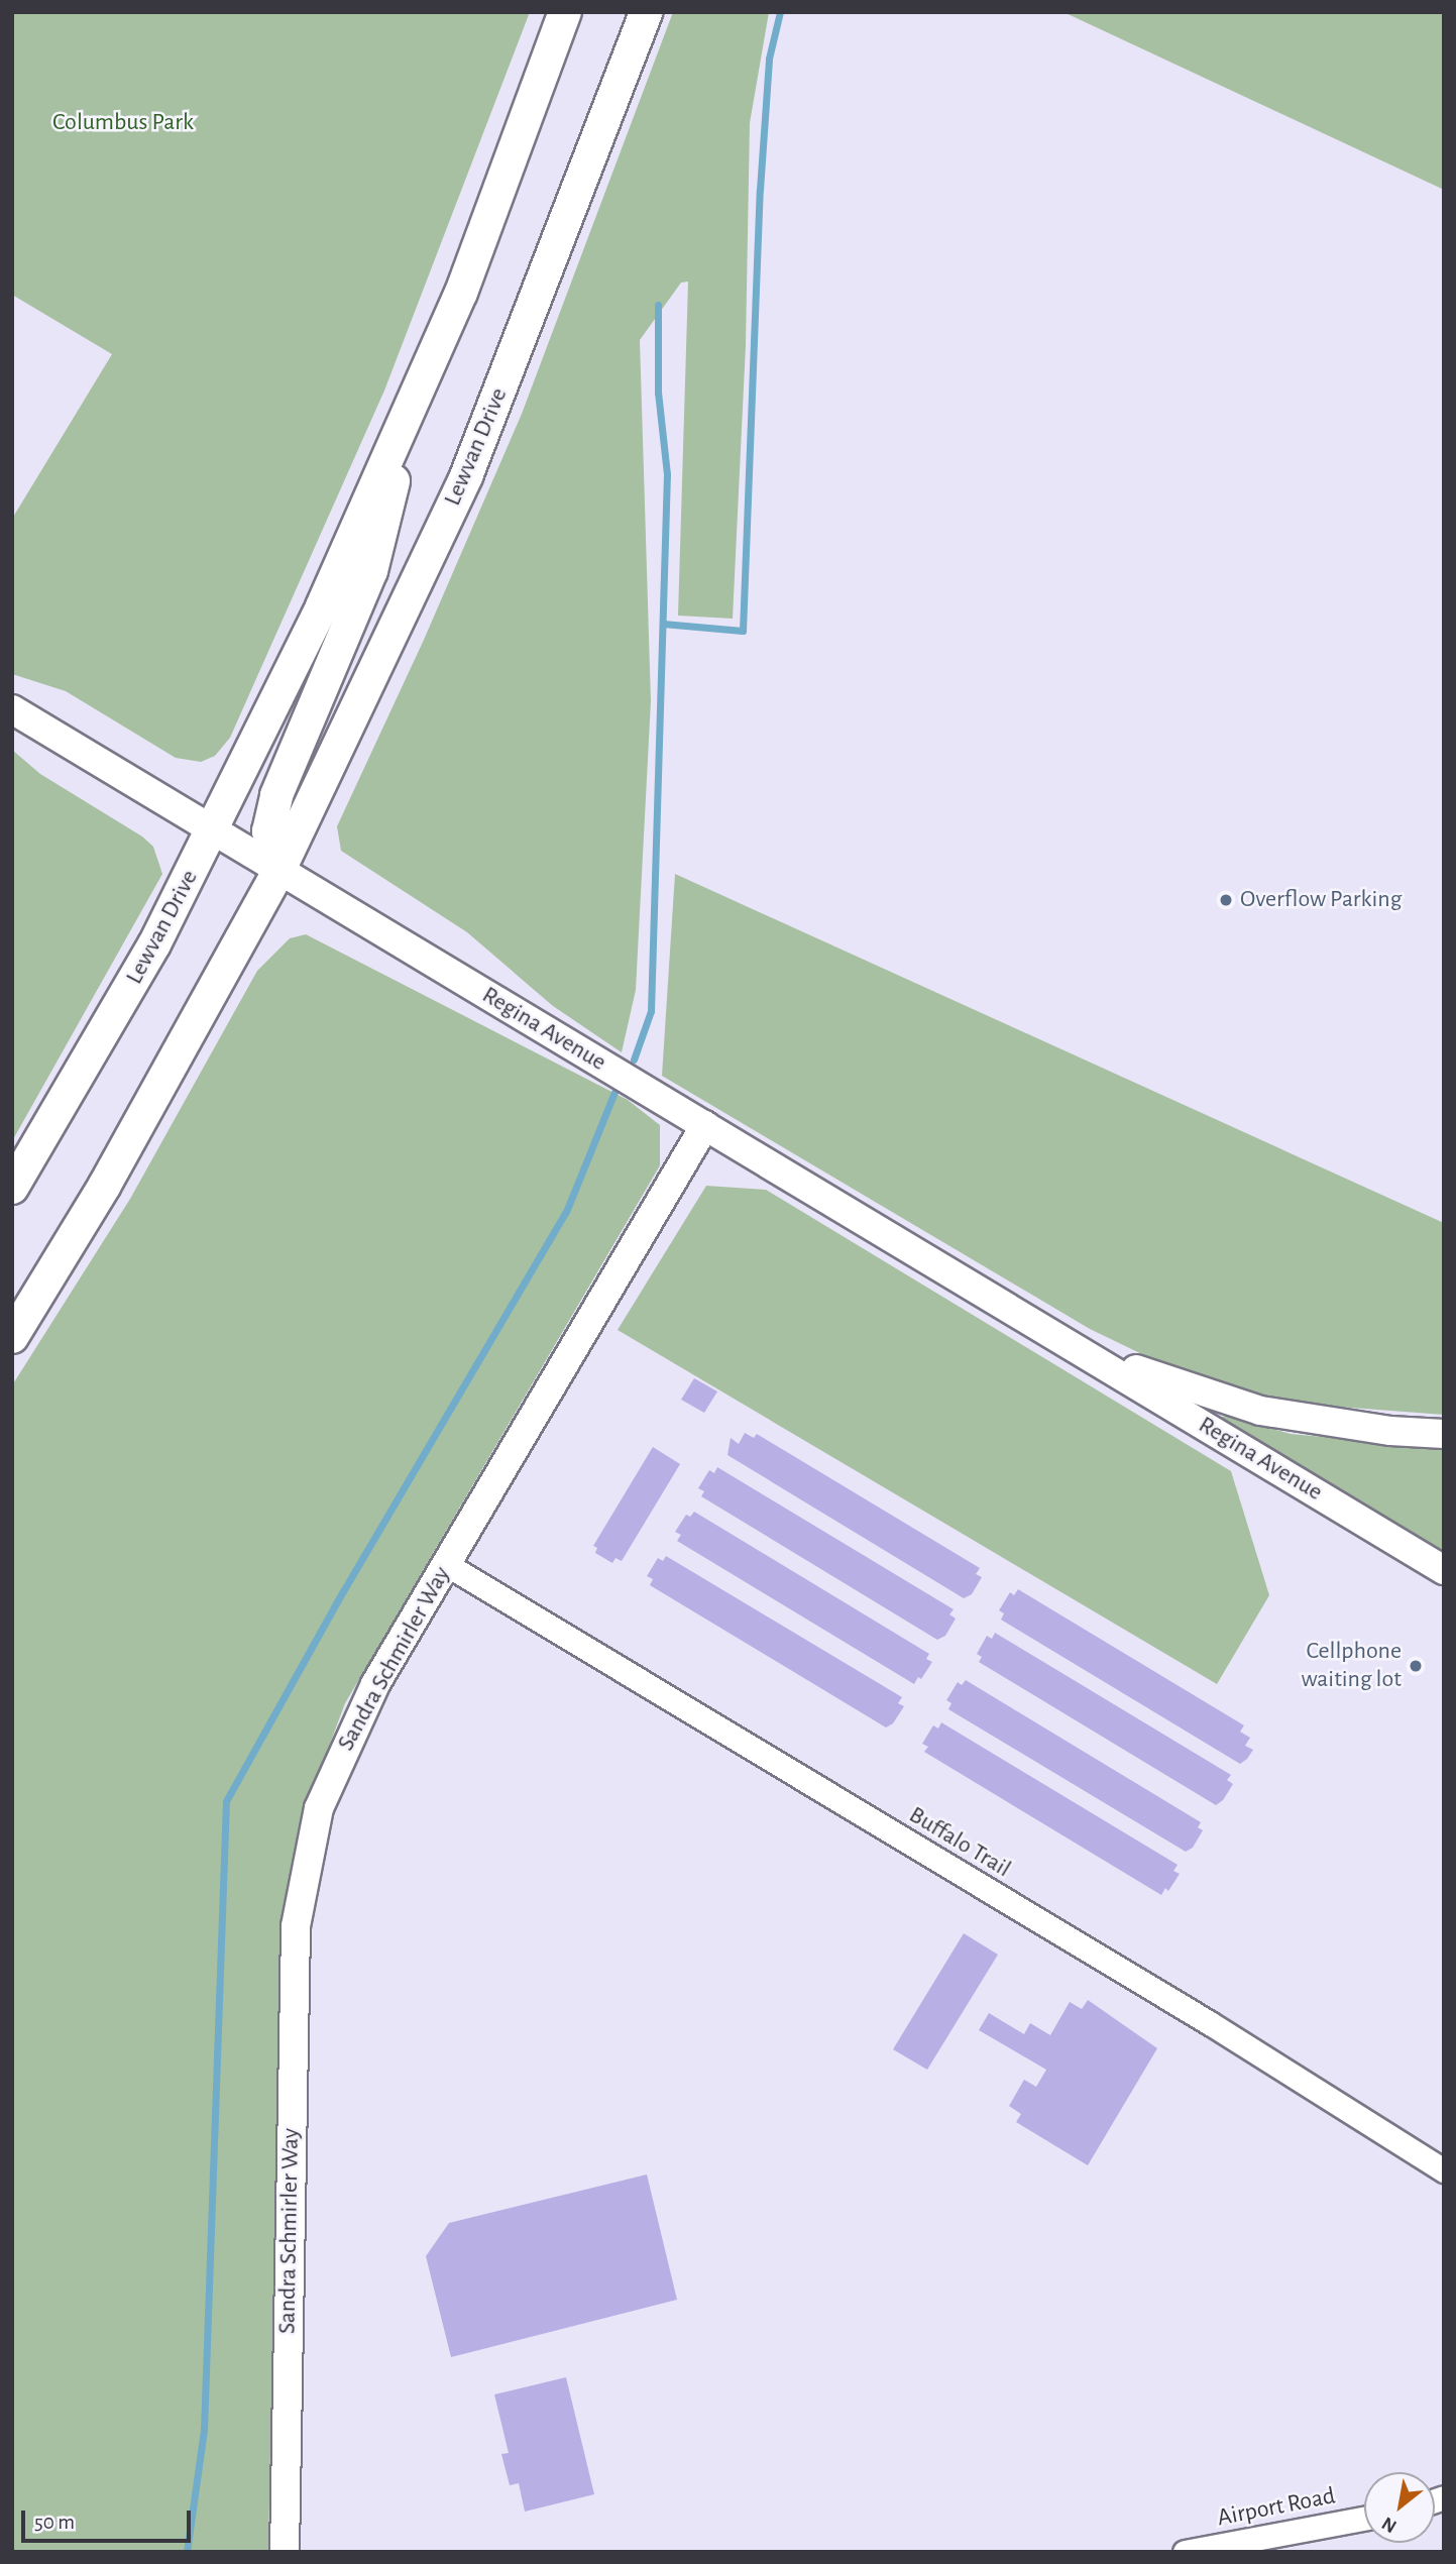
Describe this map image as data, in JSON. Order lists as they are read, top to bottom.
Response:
{
  "streets": {
    "main road": ["Lewvan Drive"],
    "street": [
      "Regina Avenue",
      "Sandra Schmirler Way",
      "Buffalo Trail",
      "Airport Road"
    ]
  },
  "crossings": [
    ["Lewvan Drive", "Regina Avenue"],
    ["Regina Avenue", "Sandra Schmirler Way"],
    ["Sandra Schmirler Way", "Buffalo Trail"]
  ],
  "parks": ["Columbus Park"],
  "places": ["Overflow Parking", "Cellphone waiting lot"],
  "scale_bar": "50 m",
  "north": "bottom left"
}
